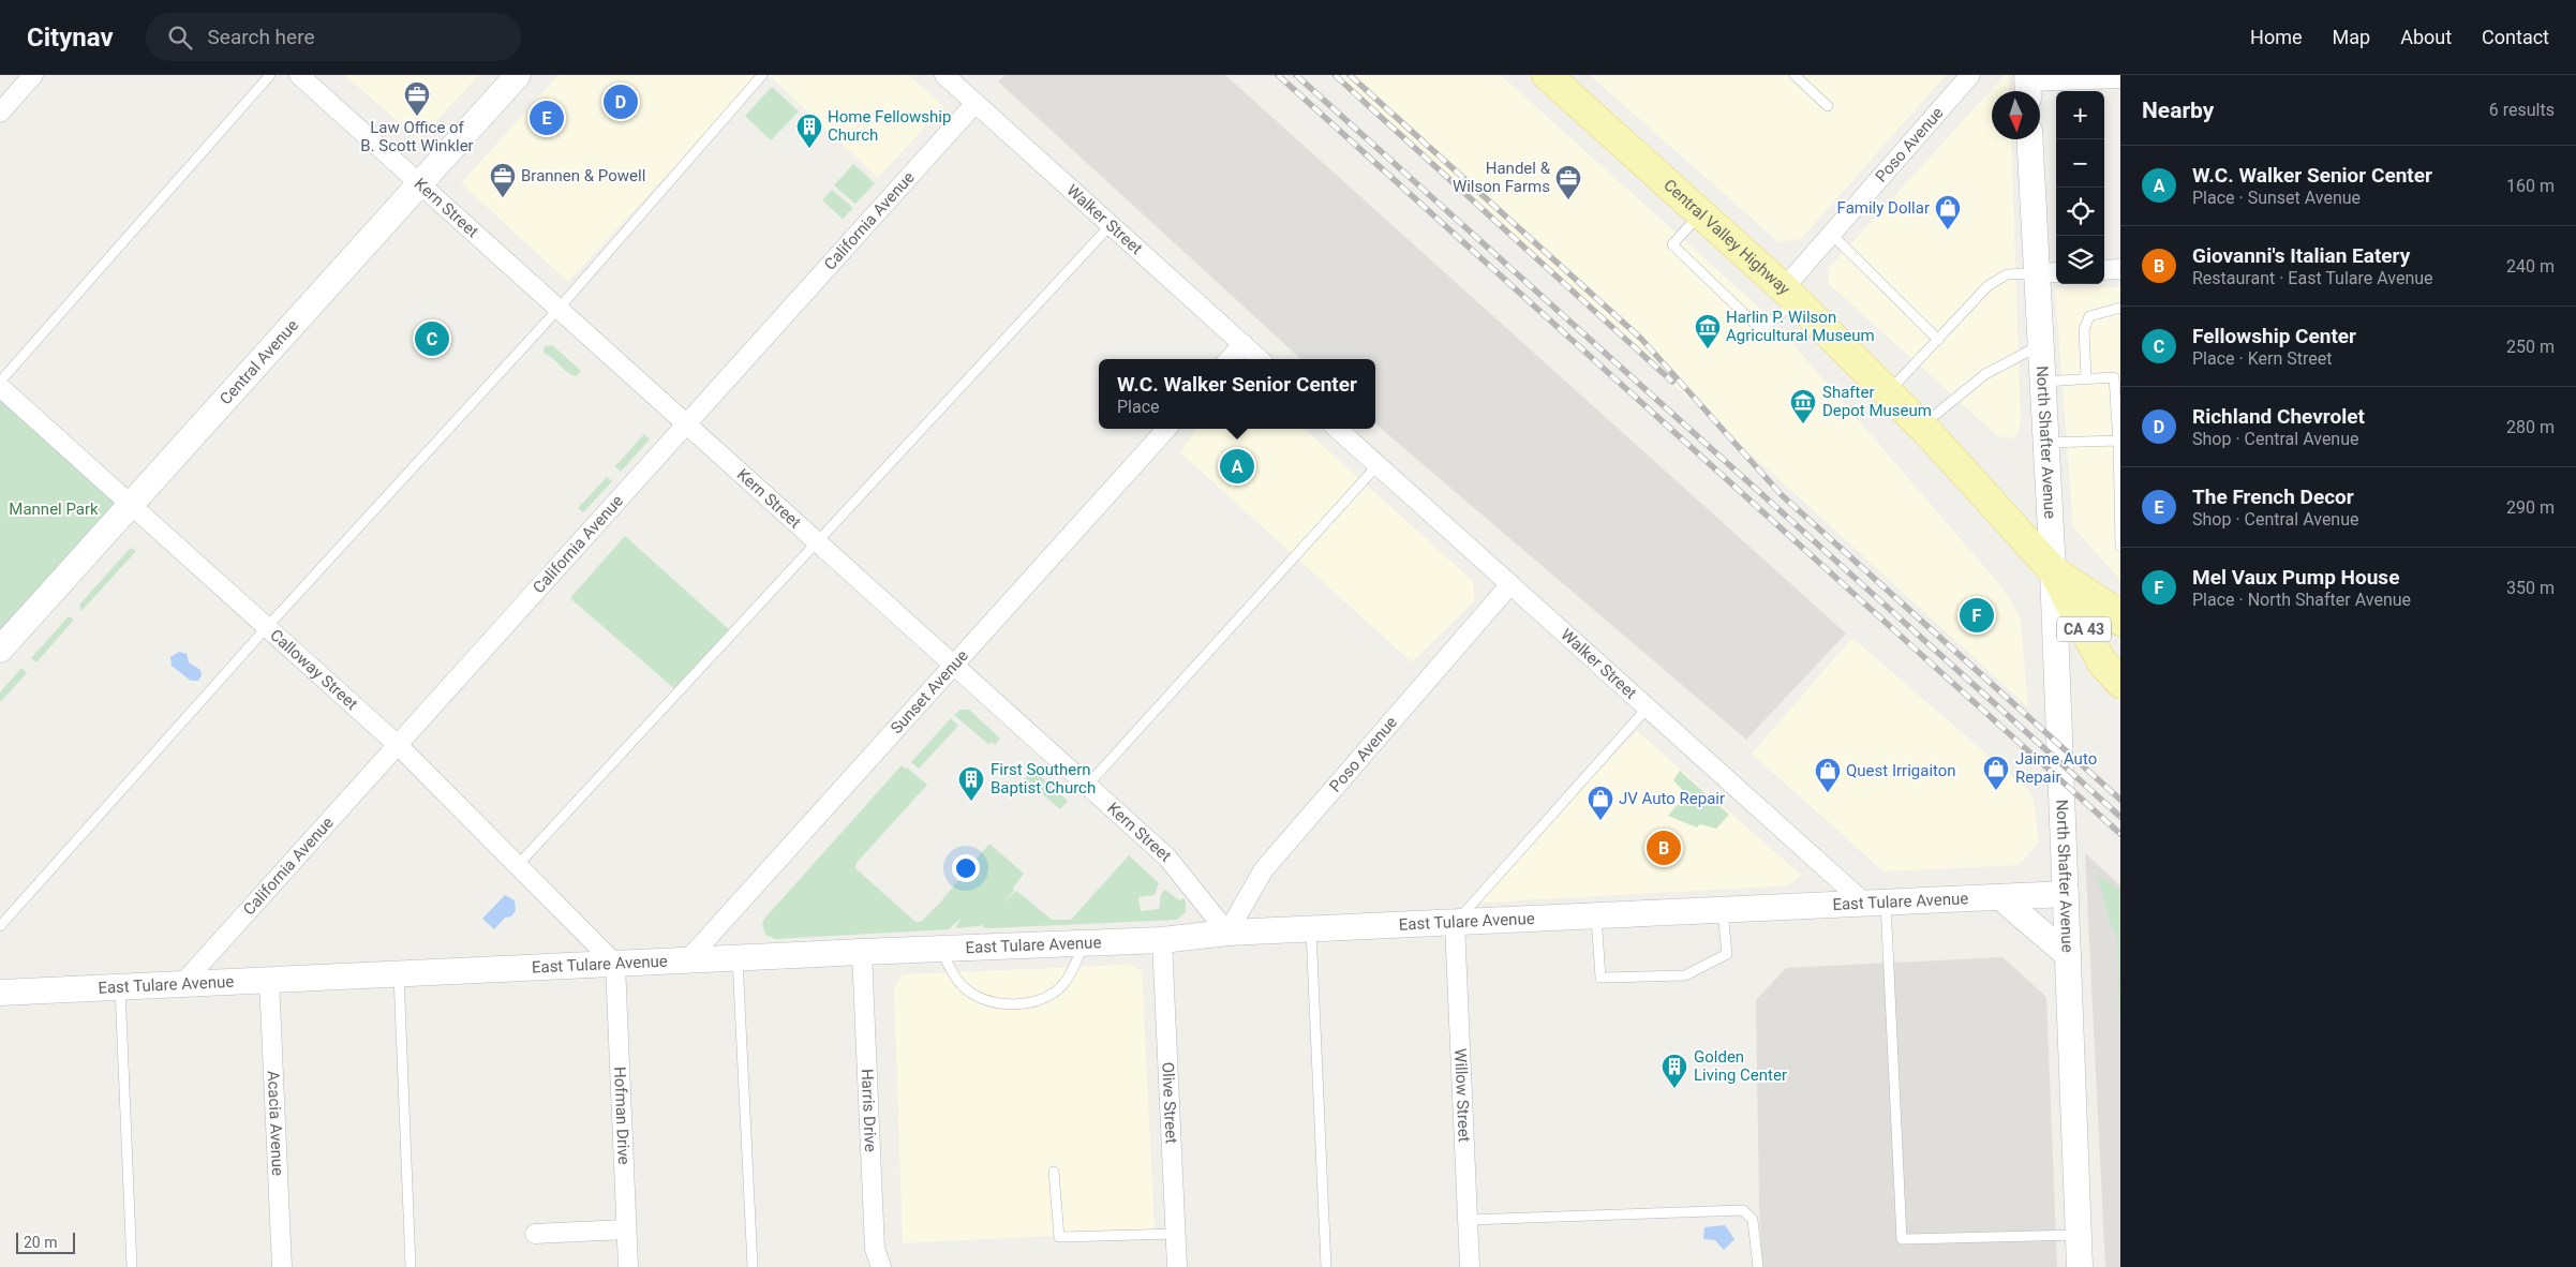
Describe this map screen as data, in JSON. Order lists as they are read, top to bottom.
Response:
{
  "streets": {
    "main road": ["Central Valley Highway", "CA 43"],
    "street": [
      "Poso Avenue",
      "Kern Street",
      "Walker Street",
      "California Avenue",
      "Central Avenue",
      "North Shafter Avenue",
      "Calloway Street",
      "Sunset Avenue",
      "East Tulare Avenue",
      "Willow Street",
      "Olive Street",
      "Harris Drive",
      "Hofman Drive",
      "Acacia Avenue"
    ]
  },
  "crossings": [
    ["Poso Avenue", "Kern Street"],
    ["Poso Avenue", "Walker Street"],
    ["Poso Avenue", "Central Valley Highway"],
    ["Poso Avenue", "East Tulare Avenue"],
    ["Kern Street", "California Avenue"],
    ["Kern Street", "Central Avenue"],
    ["Kern Street", "Sunset Avenue"],
    ["Kern Street", "East Tulare Avenue"],
    ["Walker Street", "California Avenue"],
    ["Walker Street", "East Tulare Avenue"],
    ["California Avenue", "Calloway Street"],
    ["California Avenue", "East Tulare Avenue"],
    ["Central Valley Highway", "North Shafter Avenue"],
    ["Central Avenue", "Calloway Street"],
    ["North Shafter Avenue", "East Tulare Avenue"],
    ["Calloway Street", "East Tulare Avenue"],
    ["Calloway Street", "Hofman Drive"],
    ["Sunset Avenue", "East Tulare Avenue"],
    ["East Tulare Avenue", "Willow Street"],
    ["East Tulare Avenue", "Olive Street"],
    ["East Tulare Avenue", "Harris Drive"],
    ["East Tulare Avenue", "Hofman Drive"],
    ["East Tulare Avenue", "Acacia Avenue"]
  ],
  "parks": ["Mannel Park"],
  "places": {
    "office": ["Law Office of B. Scott Winkler", "Brannen & Powell", "Handel & Wilson Farms"],
    "building": ["Home Fellowship Church", "First Southern Baptist Church", "Golden Living Center"],
    "shop": [
      "Family Dollar",
      "Jaime Auto Repair",
      "Quest Irrigaiton",
      "JV Auto Repair"
    ],
    "museum": ["Harlin P. Wilson Agricultural Museum", "Shafter Depot Museum"]
  },
  "scale_bar": "20 m",
  "north": "bottom",
  "page": {
    "header": "Citynav",
    "search": "Search here",
    "nav": [
      "Home",
      "Map",
      "About",
      "Contact"
    ],
    "heading": ["Nearby", "6 results"],
    "pins": [
      "D",
      "E",
      "C",
      "A",
      "F",
      "B"
    ],
    "map_buttons": ["+", "−"],
    "list": [
      {
        "mark": "A",
        "name": "W.C. Walker Senior Center",
        "note": "Place · Sunset Avenue",
        "value": "160 m"
      },
      {
        "mark": "B",
        "name": "Giovanni's Italian Eatery",
        "note": "Restaurant · East Tulare Avenue",
        "value": "240 m"
      },
      {
        "mark": "C",
        "name": "Fellowship Center",
        "note": "Place · Kern Street",
        "value": "250 m"
      },
      {
        "mark": "D",
        "name": "Richland Chevrolet",
        "note": "Shop · Central Avenue",
        "value": "280 m"
      },
      {
        "mark": "E",
        "name": "The French Decor",
        "note": "Shop · Central Avenue",
        "value": "290 m"
      },
      {
        "mark": "F",
        "name": "Mel Vaux Pump House",
        "note": "Place · North Shafter Avenue",
        "value": "350 m"
      }
    ],
    "popup": ["W.C. Walker Senior Center", "Place"],
    "scale": "20 m"
  }
}
